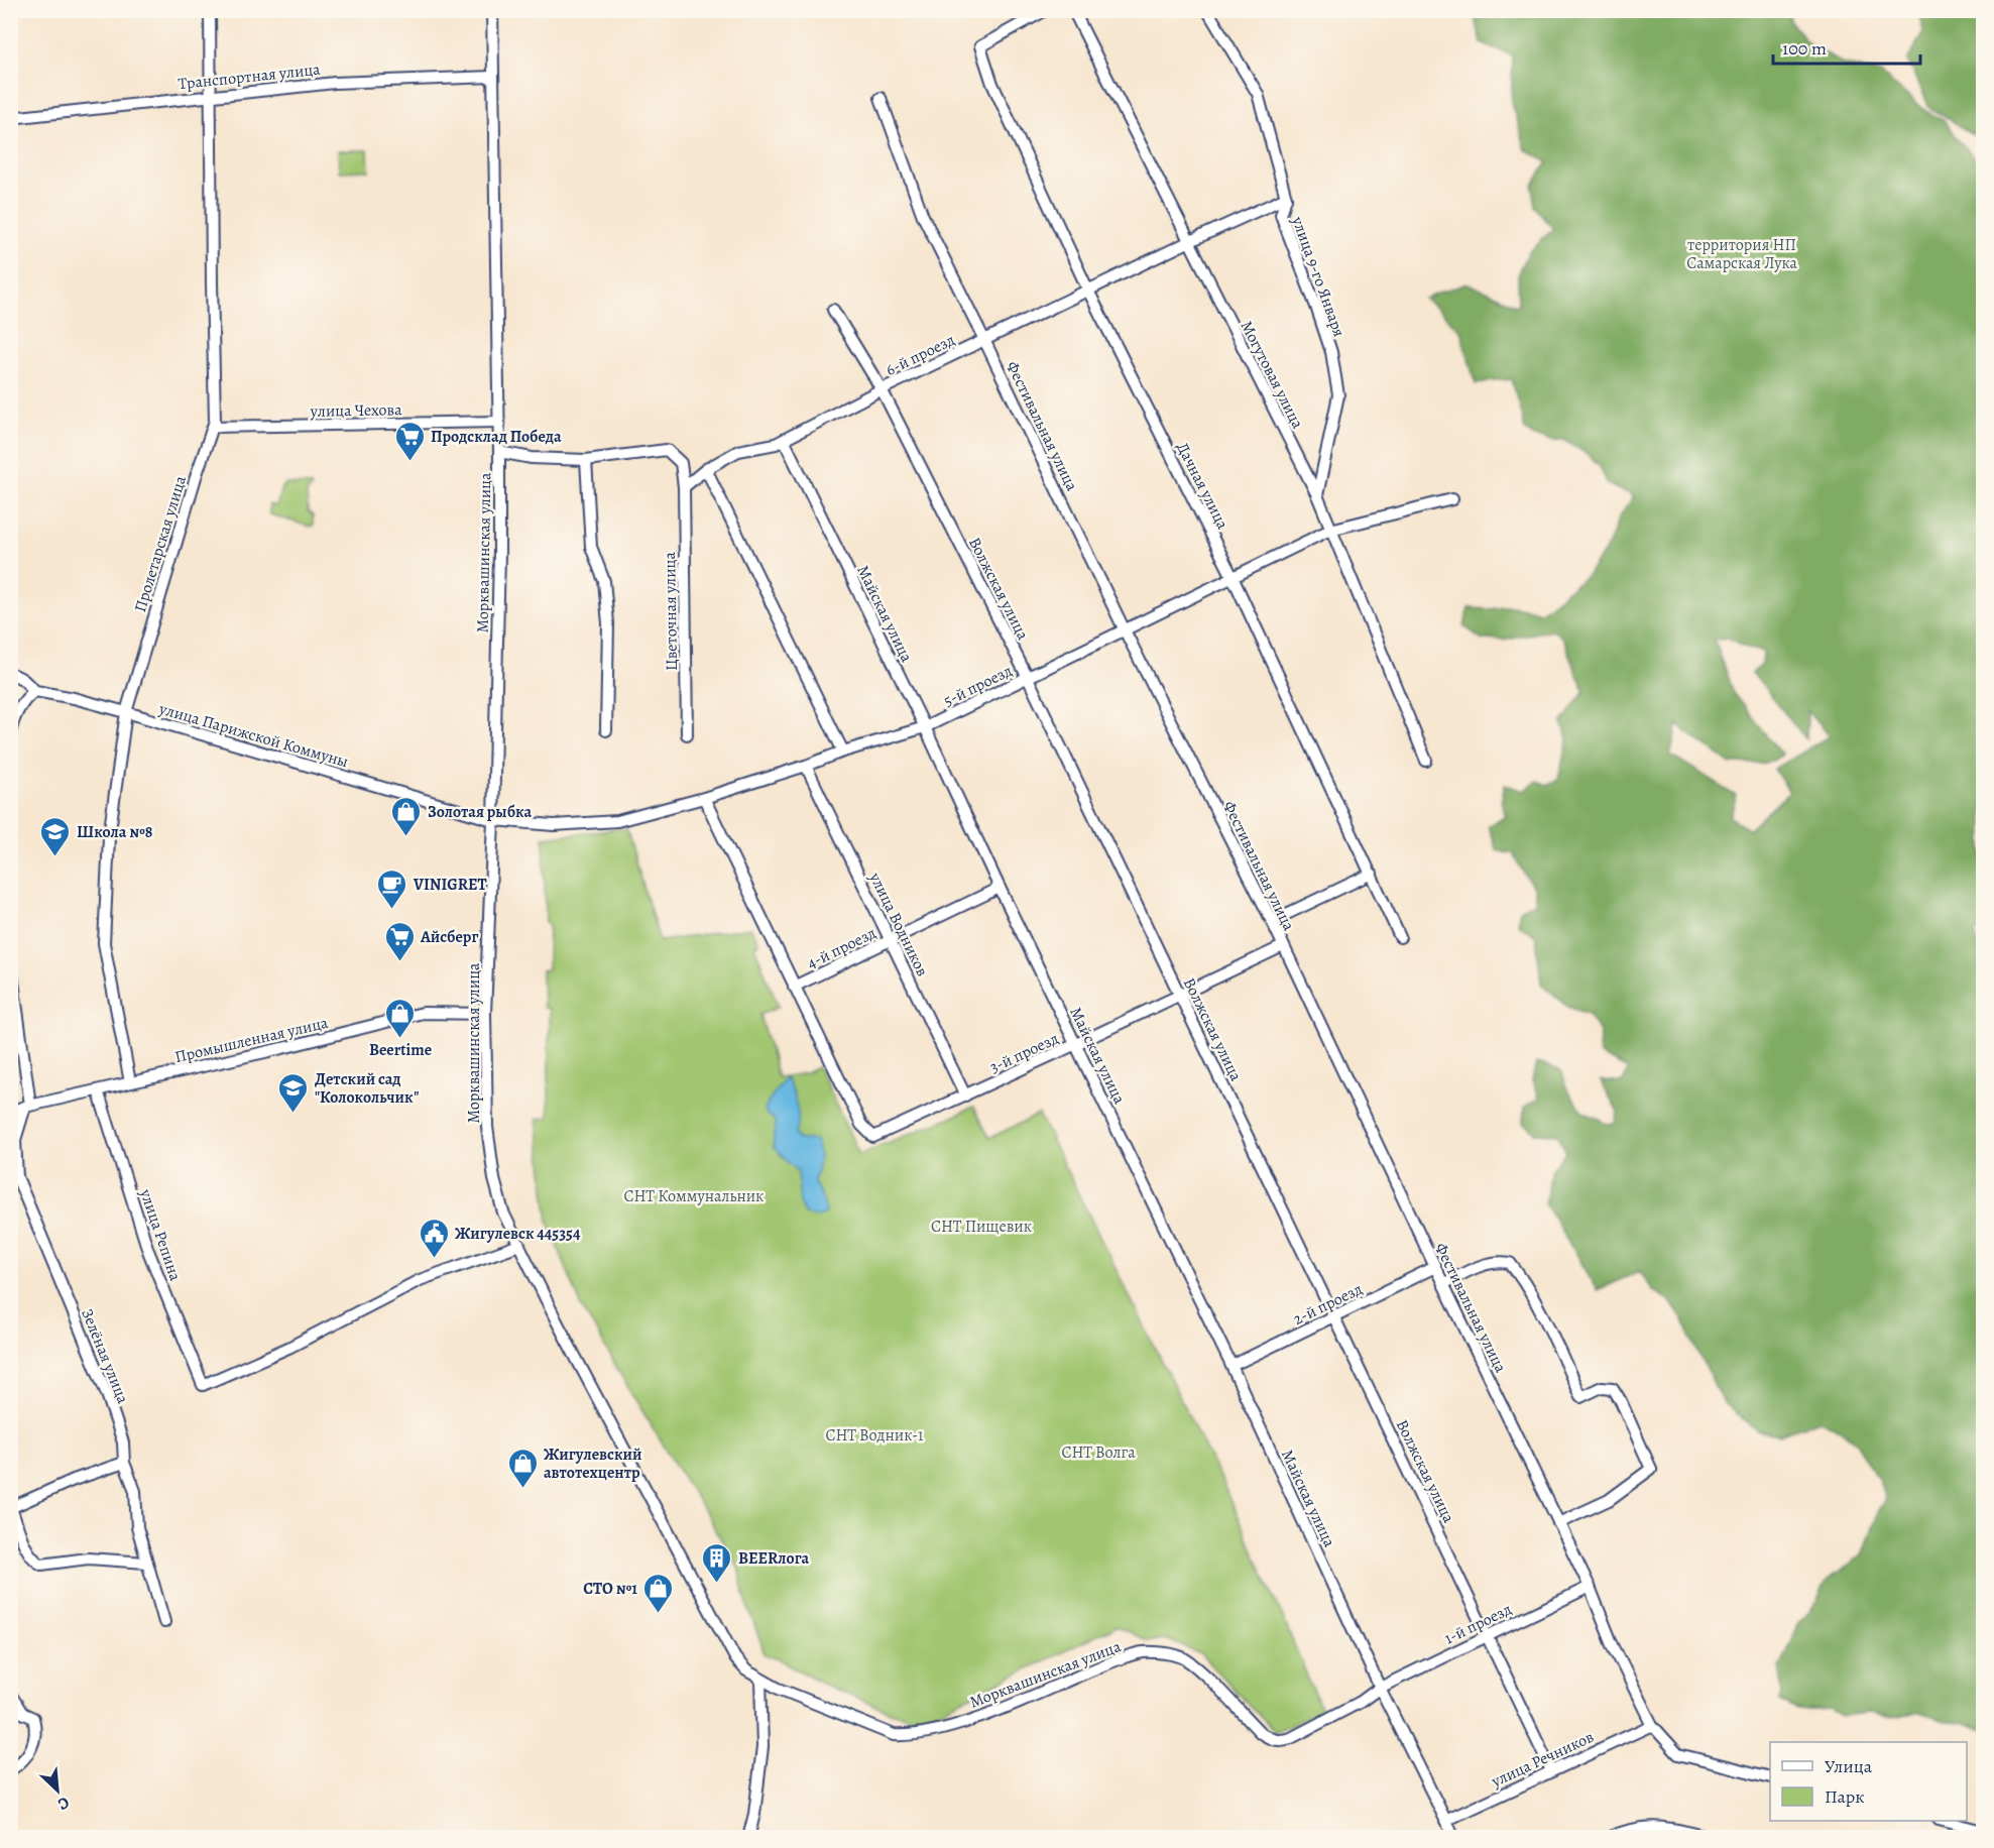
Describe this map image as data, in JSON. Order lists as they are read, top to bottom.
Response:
{
  "streets": {
    "street": [
      "Транспортная улица",
      "улица 9-го Января",
      "6-й проезд",
      "Могутовая улица",
      "улица Чехова",
      "Фестивальная улица",
      "Дачная улица",
      "Пролетарская улица",
      "Морквашинская улица",
      "Волжская улица",
      "Цветочная улица",
      "Майская улица",
      "5-й проезд",
      "улица Парижской Коммуны",
      "улица Водников",
      "4-й проезд",
      "Промышленная улица",
      "3-й проезд",
      "улица Репина",
      "2-й проезд",
      "Зелёная улица",
      "1-й проезд",
      "улица Речников"
    ]
  },
  "crossings": [
    ["Транспортная улица", "Пролетарская улица"],
    ["Транспортная улица", "Морквашинская улица"],
    ["улица 9-го Января", "6-й проезд"],
    ["улица 9-го Января", "Могутовая улица"],
    ["6-й проезд", "Могутовая улица"],
    ["6-й проезд", "Фестивальная улица"],
    ["6-й проезд", "Дачная улица"],
    ["6-й проезд", "Волжская улица"],
    ["6-й проезд", "Цветочная улица"],
    ["6-й проезд", "Майская улица"],
    ["Могутовая улица", "5-й проезд"],
    ["улица Чехова", "Пролетарская улица"],
    ["улица Чехова", "Морквашинская улица"],
    ["Фестивальная улица", "5-й проезд"],
    ["Фестивальная улица", "3-й проезд"],
    ["Фестивальная улица", "2-й проезд"],
    ["Фестивальная улица", "1-й проезд"],
    ["Фестивальная улица", "улица Речников"],
    ["Дачная улица", "5-й проезд"],
    ["Пролетарская улица", "улица Парижской Коммуны"],
    ["Пролетарская улица", "Промышленная улица"],
    ["Морквашинская улица", "Майская улица"],
    ["Морквашинская улица", "5-й проезд"],
    ["Морквашинская улица", "улица Парижской Коммуны"],
    ["Морквашинская улица", "Промышленная улица"],
    ["Морквашинская улица", "улица Репина"],
    ["Морквашинская улица", "1-й проезд"],
    ["Волжская улица", "5-й проезд"],
    ["Волжская улица", "3-й проезд"],
    ["Волжская улица", "2-й проезд"],
    ["Волжская улица", "1-й проезд"],
    ["Волжская улица", "улица Речников"],
    ["Майская улица", "5-й проезд"],
    ["Майская улица", "4-й проезд"],
    ["Майская улица", "3-й проезд"],
    ["Майская улица", "2-й проезд"],
    ["Майская улица", "1-й проезд"],
    ["Майская улица", "улица Речников"],
    ["5-й проезд", "улица Парижской Коммуны"],
    ["5-й проезд", "улица Водников"],
    ["улица Водников", "4-й проезд"],
    ["улица Водников", "3-й проезд"],
    ["4-й проезд", "3-й проезд"],
    ["Промышленная улица", "улица Репина"],
    ["Промышленная улица", "Зелёная улица"]
  ],
  "parks": [
    "территория НП Самарская Лука",
    "СНТ Коммунальник",
    "СНТ Пищевик",
    "СНТ Водник-1",
    "СНТ Волга"
  ],
  "places": {
    "supermarket": ["Продсклад Победа", "Айсберг"],
    "shop": [
      "Золотая рыбка",
      "Beertime",
      "Жигулевский автотехцентр",
      "СТО №1"
    ],
    "school or university": ["Школа №8", "Детский сад \"Колокольчик\""],
    "cafe": ["VINIGRET"],
    "public building": ["Жигулевск 445354"],
    "building": ["BEERлога"]
  },
  "legend": ["Улица", "Парк"],
  "scale_bar": "100 m",
  "north": "bottom right"
}
